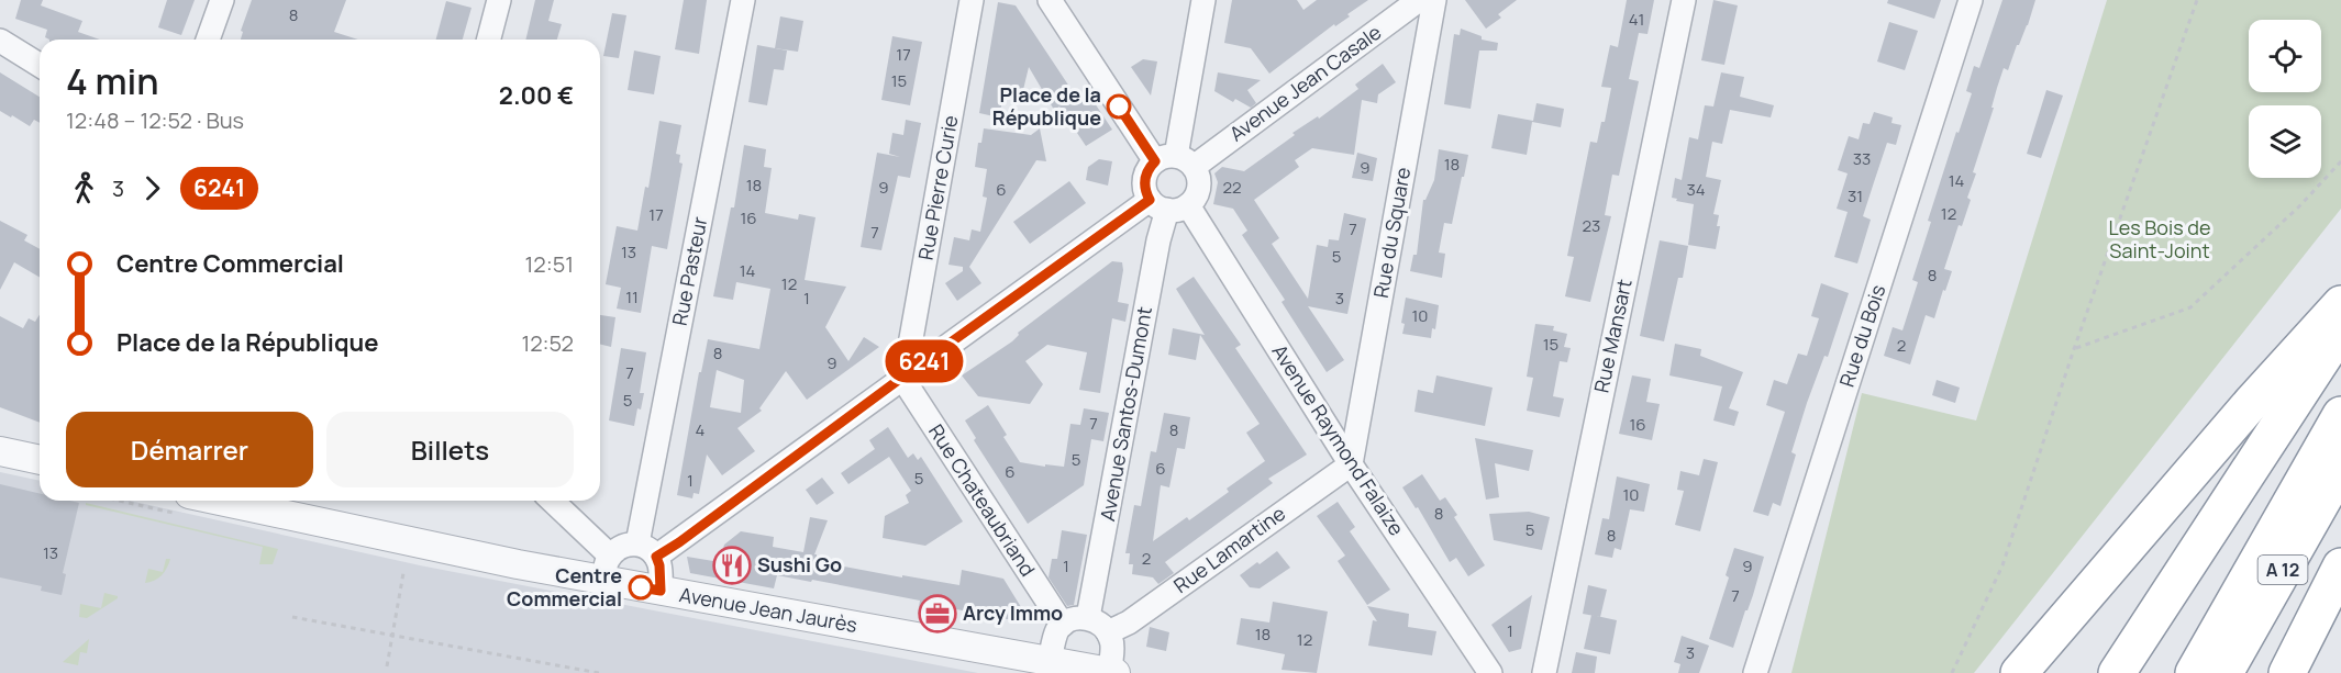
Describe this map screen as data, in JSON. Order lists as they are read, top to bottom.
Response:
{
  "streets": {
    "highway": ["A 12"],
    "street": [
      "Avenue Jean Casale",
      "Rue Pierre Curie",
      "Rue du Square",
      "Rue Pasteur",
      "Rue Mansart",
      "Rue du Bois",
      "Avenue Santos-Dumont",
      "Avenue Raymond Falaize",
      "Rue Chateaubriand",
      "Rue Lamartine",
      "Avenue Jean Jaurès"
    ]
  },
  "crossings": [
    ["Rue Pierre Curie", "Rue Chateaubriand"],
    ["Rue du Square", "Avenue Raymond Falaize"],
    ["Rue du Square", "Rue Lamartine"],
    ["Rue Pasteur", "Avenue Jean Jaurès"],
    ["Avenue Santos-Dumont", "Avenue Raymond Falaize"],
    ["Avenue Raymond Falaize", "Rue Lamartine"]
  ],
  "parks": ["Les Bois de Saint-Joint"],
  "places": {
    "other": ["Place de la République", "Centre Commercial"],
    "restaurant": ["Sushi Go"],
    "office": ["Arcy Immo"]
  },
  "lines": ["bus line 6241"],
  "house_numbers": [
    "8",
    "41",
    "17",
    "15",
    "33",
    "18",
    "9",
    "14",
    "18",
    "9",
    "22",
    "6",
    "34",
    "31",
    "12",
    "17",
    "16",
    "23",
    "7",
    "7",
    "13",
    "5",
    "14",
    "8",
    "12",
    "11",
    "1",
    "3",
    "10",
    "15",
    "2",
    "8",
    "9",
    "7",
    "5",
    "7",
    "16",
    "4",
    "8",
    "5",
    "6",
    "6",
    "5",
    "1",
    "10",
    "8",
    "5",
    "8",
    "13",
    "2",
    "1",
    "9",
    "7",
    "1",
    "18",
    "12",
    "3"
  ],
  "page": {
    "on_map": "6241",
    "heading": ["4 min", "12:48 – 12:52 · Bus", "2.00 €"],
    "legs": ["3", "6241"],
    "list": [
      {
        "name": "Centre Commercial",
        "value": "12:51"
      },
      {
        "name": "Place de la République",
        "value": "12:52"
      }
    ],
    "buttons": ["Démarrer", "Billets"]
  }
}
